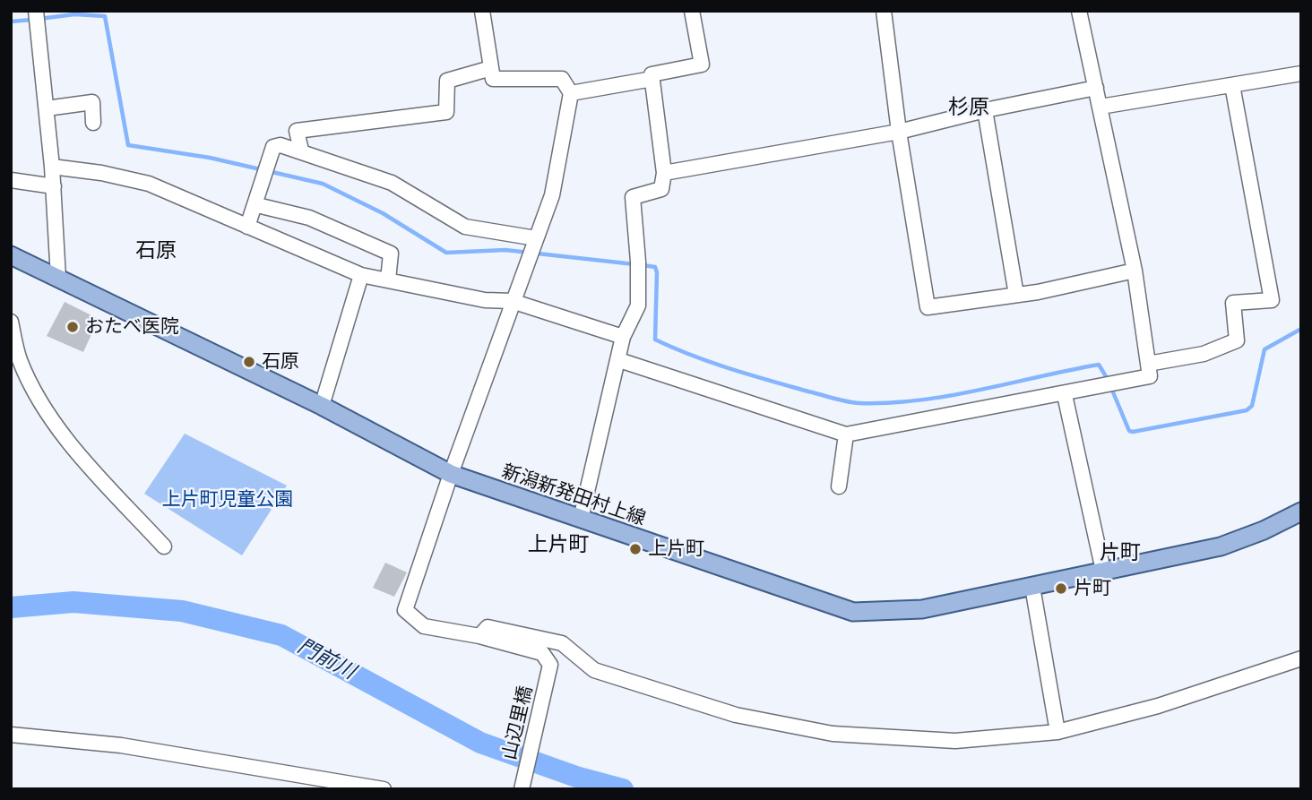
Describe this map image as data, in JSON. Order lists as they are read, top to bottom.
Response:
{
  "streets": {
    "main road": ["新潟新発田村上線"],
    "street": ["山辺里橋"]
  },
  "districts": [
    "杉原",
    "石原",
    "上片町",
    "片町"
  ],
  "water": ["門前川"],
  "parks": ["上片町児童公園"],
  "places": [
    "おたべ医院",
    "石原",
    "上片町",
    "片町"
  ]
}
